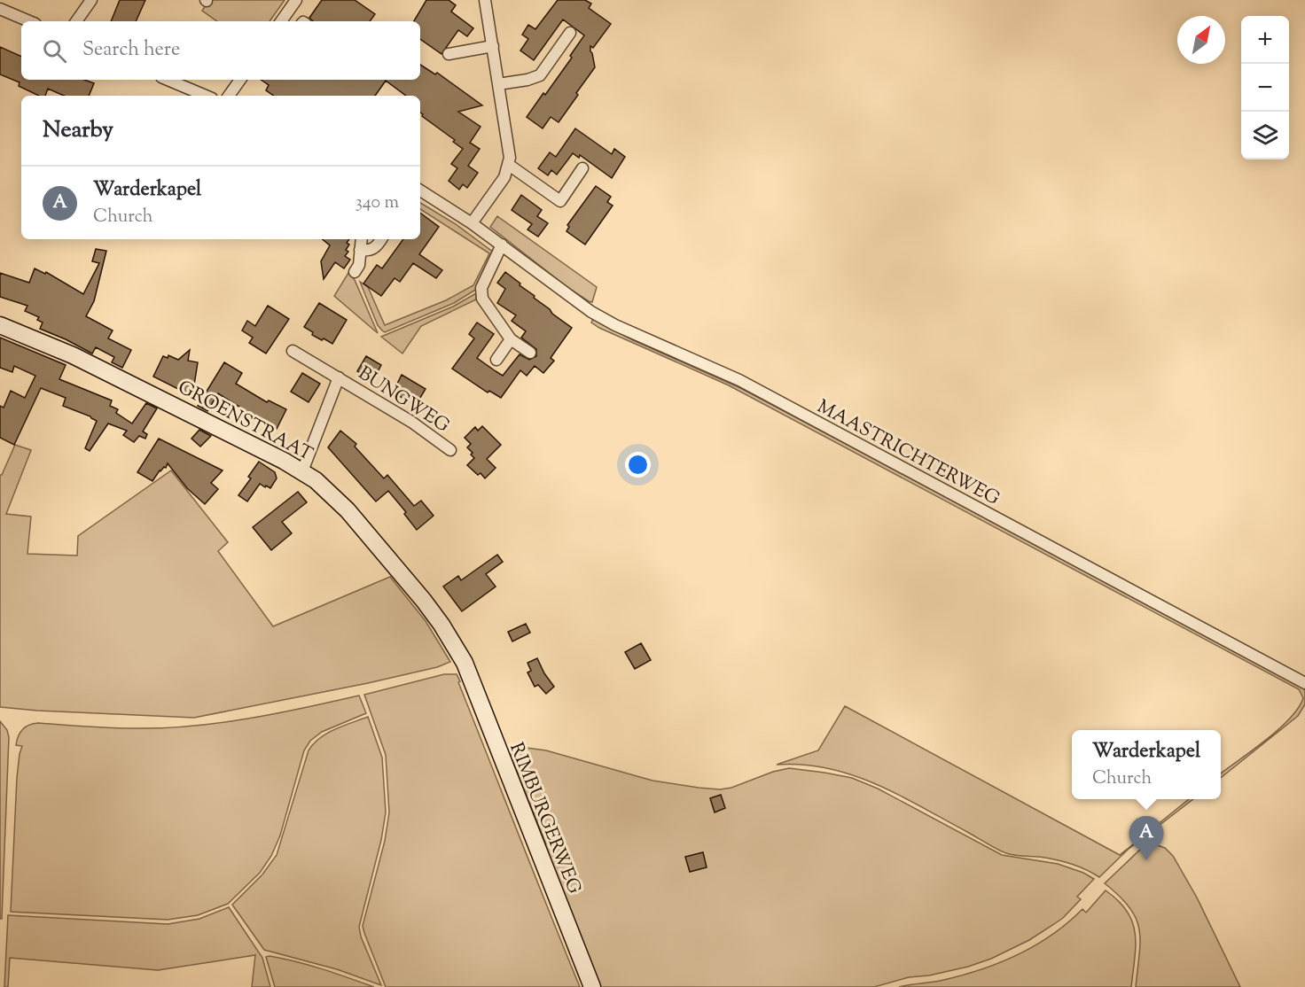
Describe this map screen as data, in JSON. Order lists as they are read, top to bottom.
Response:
{
  "streets": {
    "street": [
      "BUNGWEG",
      "GROENSTRAAT",
      "MAASTRICHTERWEG",
      "RIMBURGERWEG"
    ]
  },
  "crossings": [
    ["BUNGWEG", "GROENSTRAAT"],
    ["GROENSTRAAT", "RIMBURGERWEG"]
  ],
  "north": "top right",
  "page": {
    "map_buttons": ["+", "−"],
    "search": "Search here",
    "heading": "Nearby",
    "list": [
      {
        "mark": "A",
        "name": "Warderkapel",
        "note": "Church",
        "value": "340 m"
      }
    ],
    "popup": ["Warderkapel", "Church"],
    "pins": "A"
  }
}
